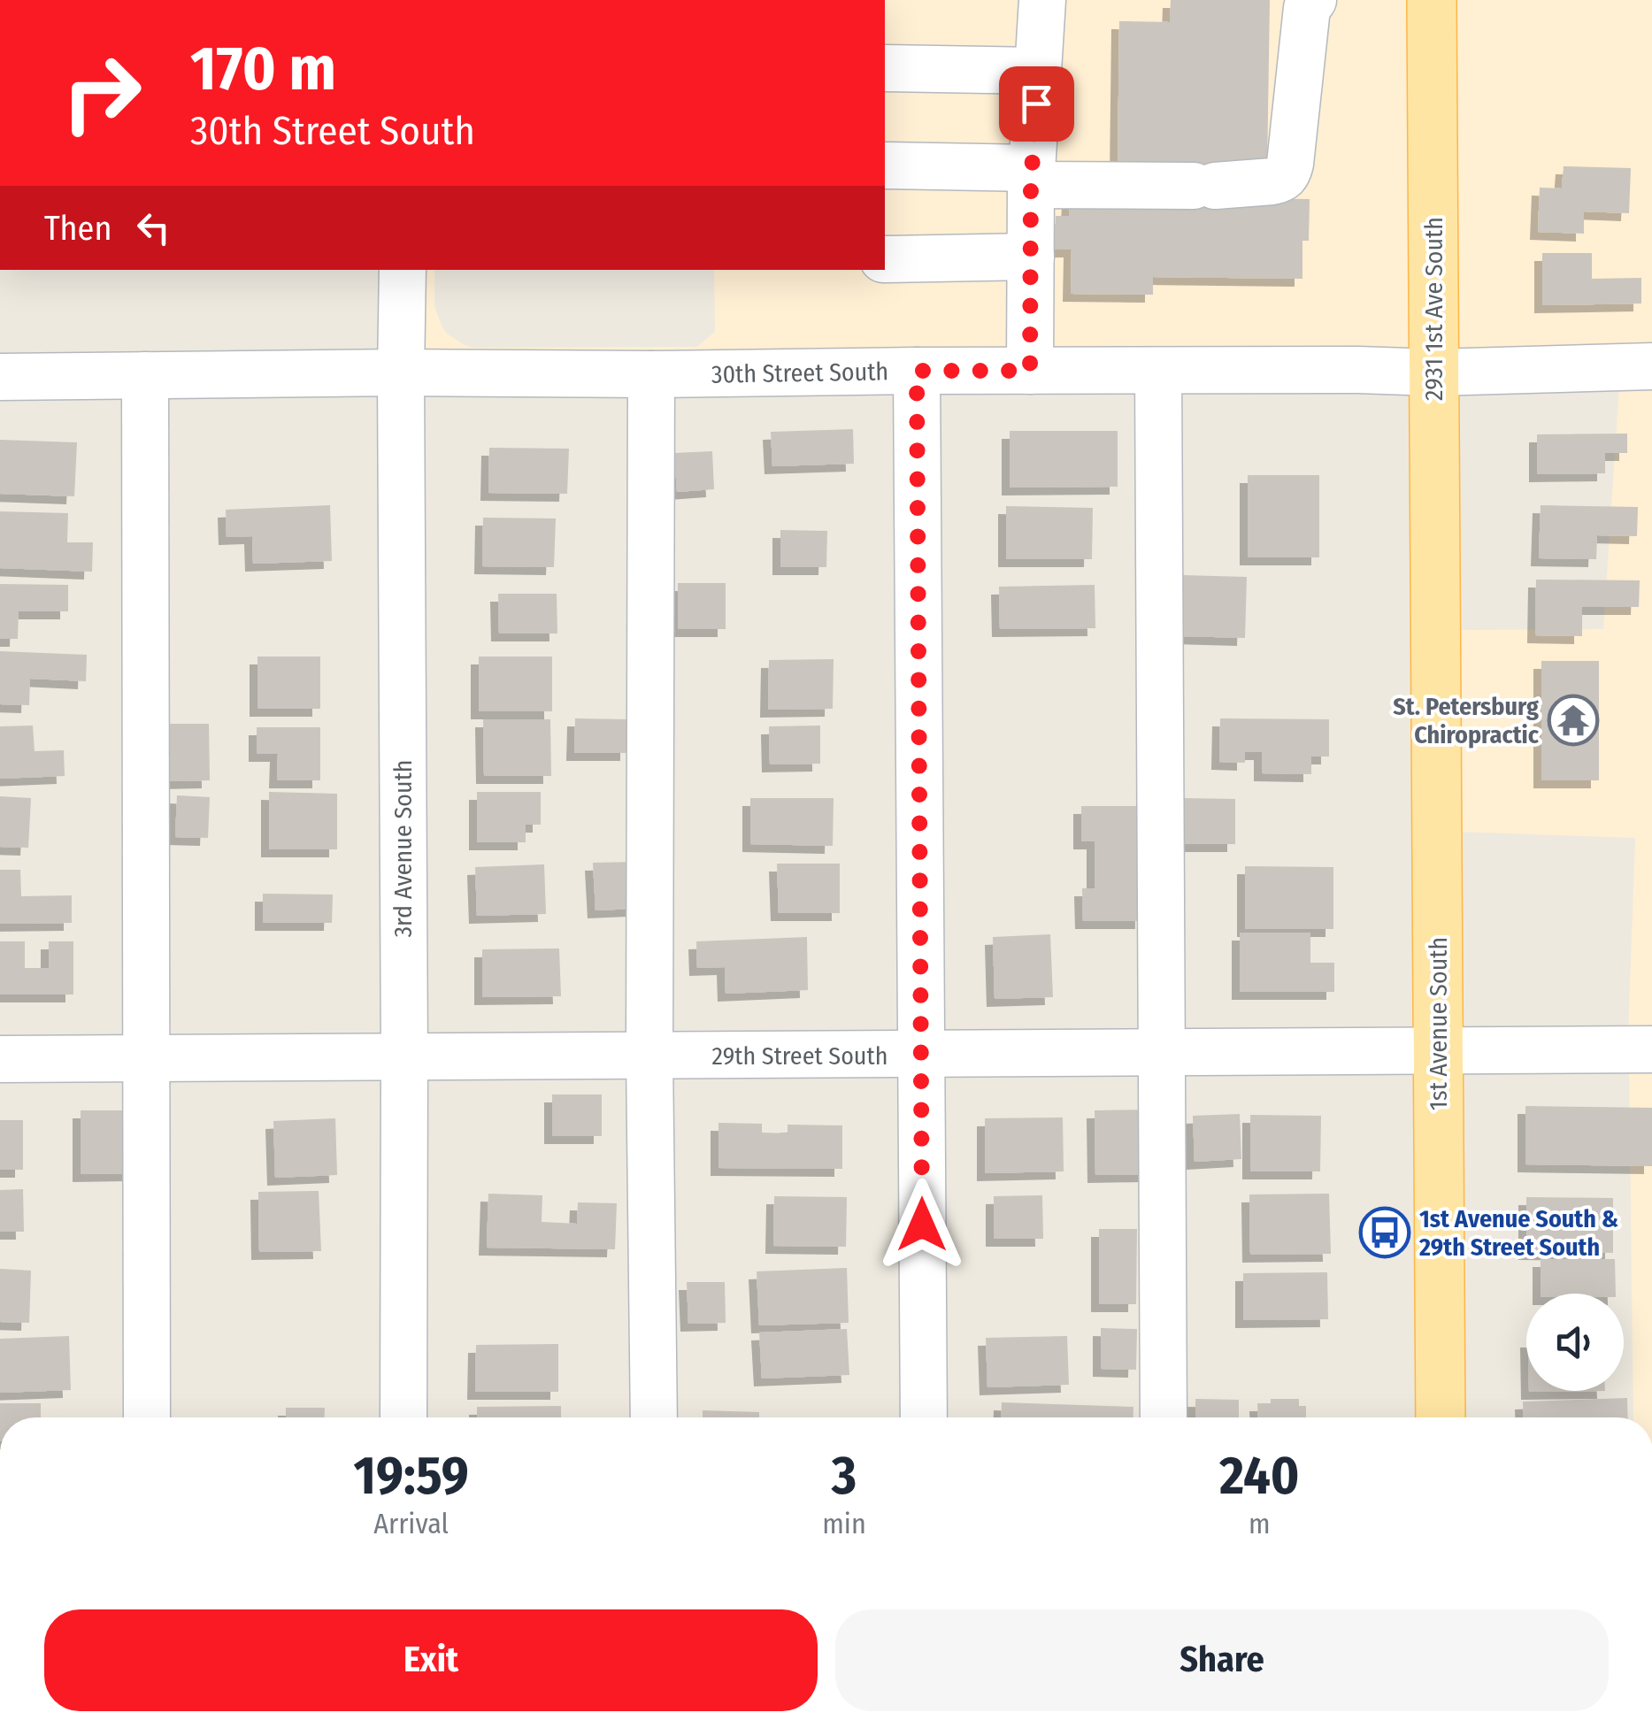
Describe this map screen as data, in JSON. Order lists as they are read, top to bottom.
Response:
{
  "streets": {
    "main road": ["2931 1st Ave South", "1st Avenue South"],
    "street": ["30th Street South", "3rd Avenue South", "29th Street South"]
  },
  "crossings": [
    ["2931 1st Ave South", "30th Street South"],
    ["2931 1st Ave South", "1st Avenue South"],
    ["30th Street South", "3rd Avenue South"],
    ["3rd Avenue South", "29th Street South"],
    ["1st Avenue South", "29th Street South"]
  ],
  "places": {
    "temple": ["St. Petersburg Chiropractic"],
    "bus stop": ["1st Avenue South & 29th Street South"]
  },
  "page": {
    "turn": ["170 m", "30th Street South"],
    "then": "Then",
    "eta": [
      "19:59",
      "Arrival",
      "3",
      "min",
      "240",
      "m"
    ],
    "buttons": ["Exit", "Share"]
  }
}
